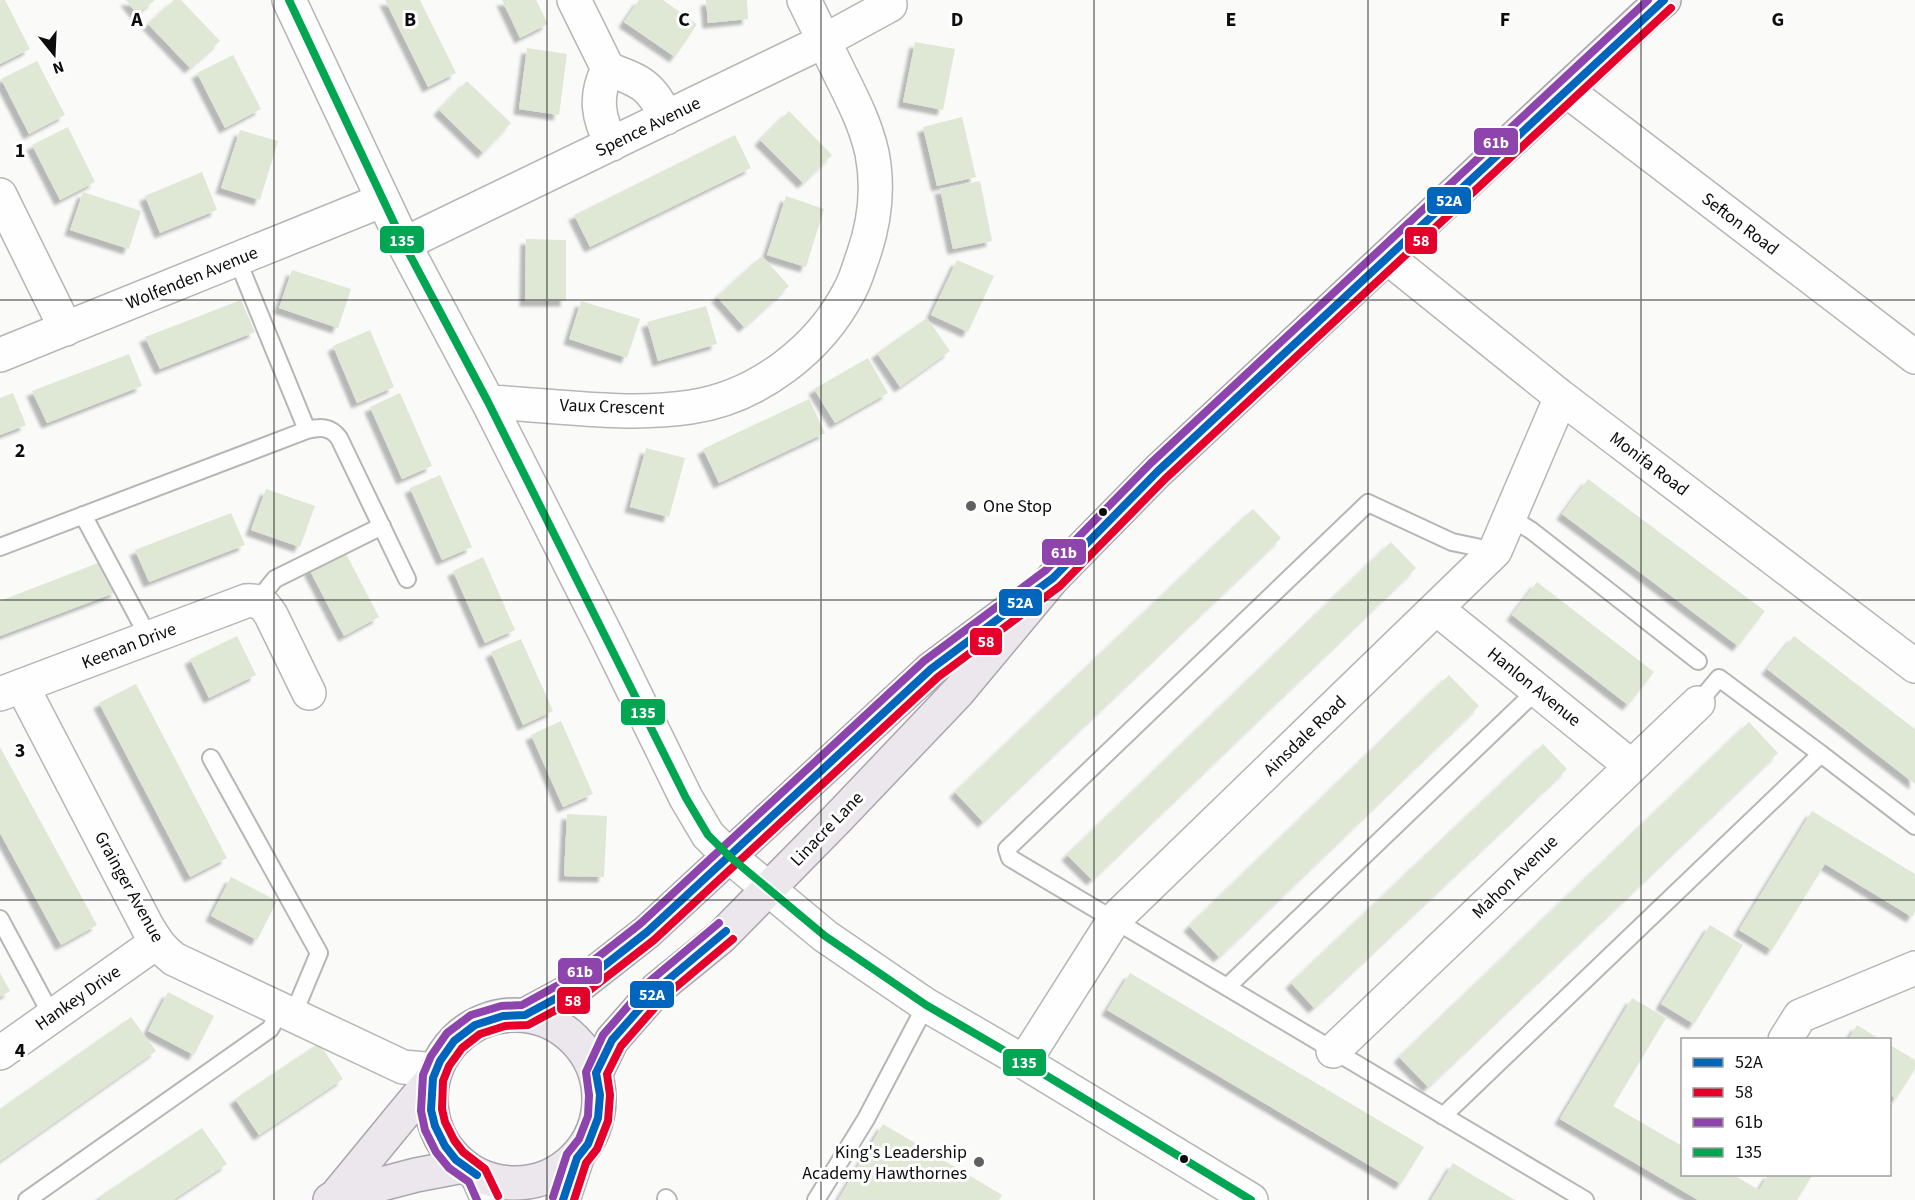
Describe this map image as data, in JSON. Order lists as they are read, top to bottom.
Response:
{
  "streets": {
    "main road": ["Linacre Lane"],
    "street": [
      "Spence Avenue",
      "Sefton Road",
      "Wolfenden Avenue",
      "Vaux Crescent",
      "Monifa Road",
      "Keenan Drive",
      "Hanlon Avenue",
      "Ainsdale Road",
      "Mahon Avenue",
      "Grainger Avenue",
      "Hankey Drive"
    ]
  },
  "crossings": [
    ["Spence Avenue", "Vaux Crescent"],
    ["Sefton Road", "Linacre Lane"],
    ["Monifa Road", "Ainsdale Road"],
    ["Monifa Road", "Linacre Lane"],
    ["Keenan Drive", "Grainger Avenue"],
    ["Hanlon Avenue", "Ainsdale Road"],
    ["Hanlon Avenue", "Mahon Avenue"],
    ["Linacre Lane", "Grainger Avenue"],
    ["Grainger Avenue", "Hankey Drive"]
  ],
  "places": ["One Stop", "King's Leadership Academy Hawthornes"],
  "lines": [
    "transit line 52A",
    "transit line 61b",
    "transit line 135",
    "transit line 58"
  ],
  "legend": [
    "52A",
    "58",
    "61b",
    "135"
  ],
  "north": "bottom",
  "grid": {
    "columns": [
      "A",
      "B",
      "C",
      "D",
      "E",
      "F",
      "G"
    ],
    "rows": [
      "1",
      "2",
      "3",
      "4"
    ]
  }
}
